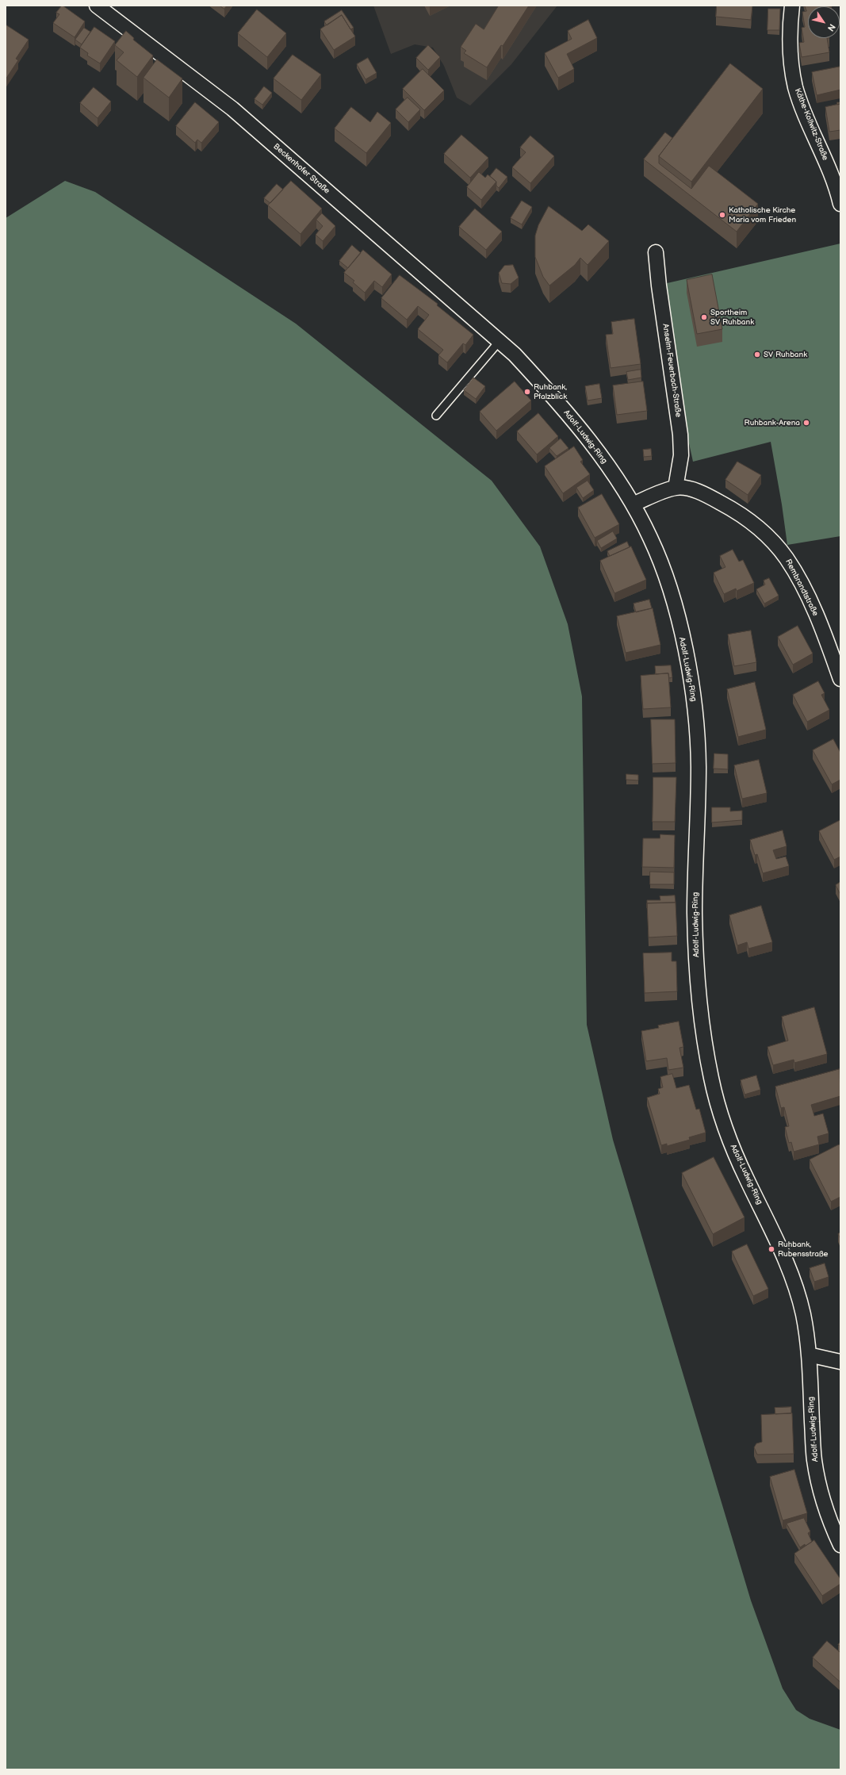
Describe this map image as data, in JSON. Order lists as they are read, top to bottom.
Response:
{
  "streets": {
    "street": [
      "Käthe-Kollwitz-Straße",
      "Beckenhofer Straße",
      "Anselm-Feuerbach-Straße",
      "Adolf-Ludwig-Ring",
      "Rembrandtstraße"
    ]
  },
  "crossings": [
    ["Beckenhofer Straße", "Adolf-Ludwig-Ring"],
    ["Anselm-Feuerbach-Straße", "Rembrandtstraße"],
    ["Adolf-Ludwig-Ring", "Rembrandtstraße"]
  ],
  "places": [
    "Katholische Kirche Maria vom Frieden",
    "Sportheim SV Ruhbank",
    "SV Ruhbank",
    "Ruhbank, Pfalzblick",
    "Ruhbank-Arena",
    "Ruhbank, Rubensstraße"
  ],
  "north": "bottom right"
}
